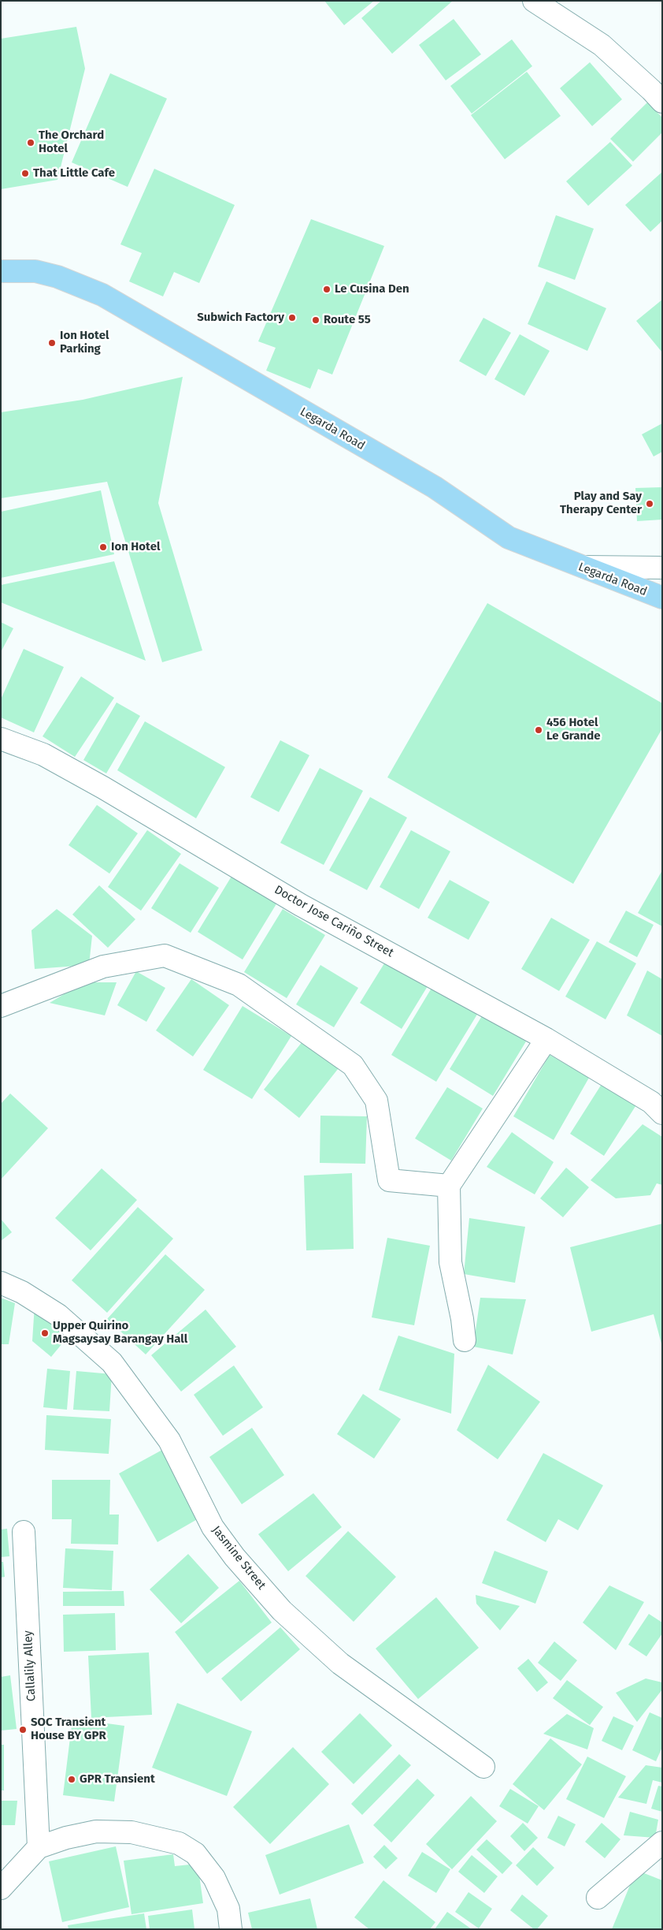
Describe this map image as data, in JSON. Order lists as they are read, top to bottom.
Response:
{
  "streets": {
    "main road": ["Legarda Road"],
    "street": ["Doctor Jose Cariño Street", "Jasmine Street", "Callalily Alley"]
  },
  "places": [
    "The Orchard Hotel",
    "That Little Cafe",
    "Le Cusina Den",
    "Subwich Factory",
    "Route 55",
    "Ion Hotel Parking",
    "Play and Say Therapy Center",
    "Ion Hotel",
    "456 Hotel Le Grande",
    "Upper Quirino Magsaysay Barangay Hall",
    "SOC Transient House BY GPR",
    "GPR Transient"
  ]
}
